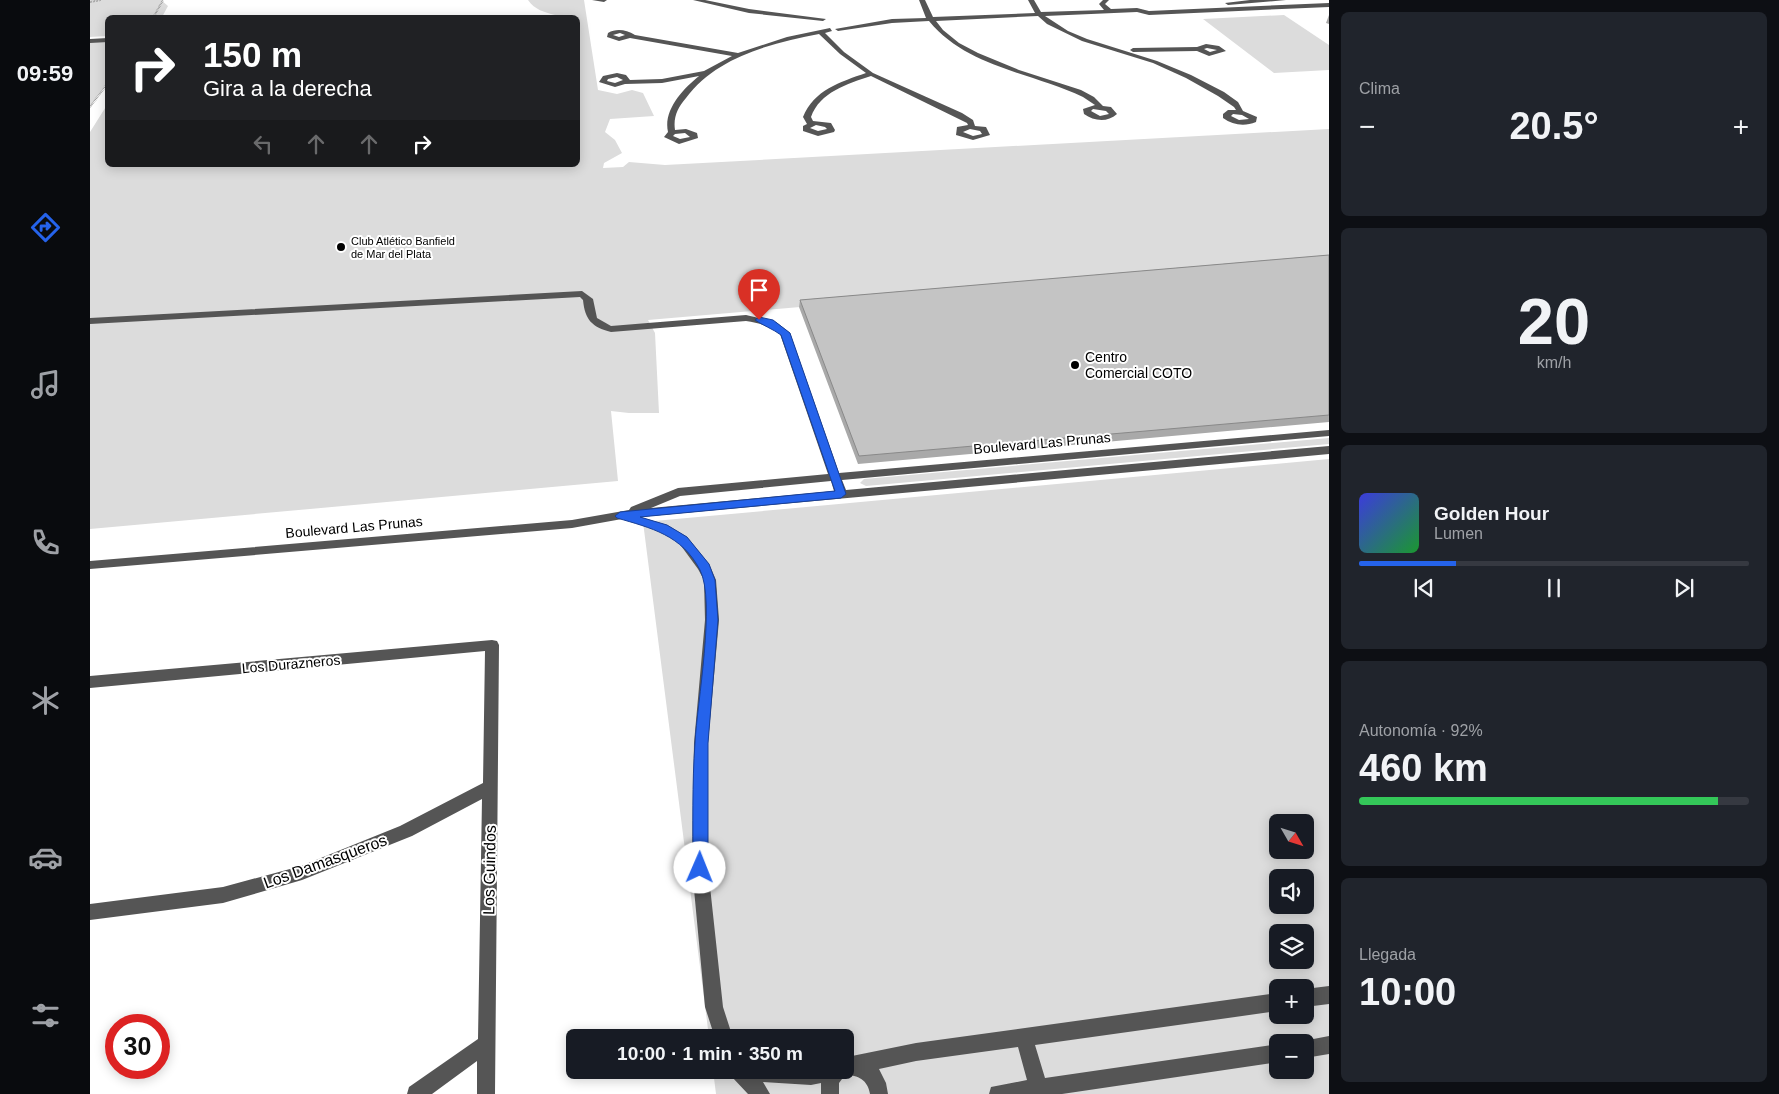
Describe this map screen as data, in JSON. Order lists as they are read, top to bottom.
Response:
{
  "streets": {
    "street": [
      "Boulevard Las Prunas",
      "Los Durazneros",
      "Los Damasqueros",
      "Los Guindos"
    ]
  },
  "crossings": [
    ["Los Durazneros", "Los Guindos"],
    ["Los Damasqueros", "Los Guindos"]
  ],
  "places": ["Club Atlético Banfield de Mar del Plata", "Centro Comercial COTO"],
  "north": "bottom right",
  "page": {
    "tabs": "09:59",
    "tile": [
      "Clima",
      ["20", "km/h"],
      ["Autonomía · 92%", "460 km"],
      ["Llegada", "10:00"]
    ],
    "turn": ["150 m", "Gira a la derecha"],
    "heat": ["−", "20.5°", "+"],
    "song": ["Golden Hour", "Lumen"],
    "map_buttons": ["+", "−"],
    "limit": "30",
    "trip": "10:00 · 1 min · 350 m"
  }
}
